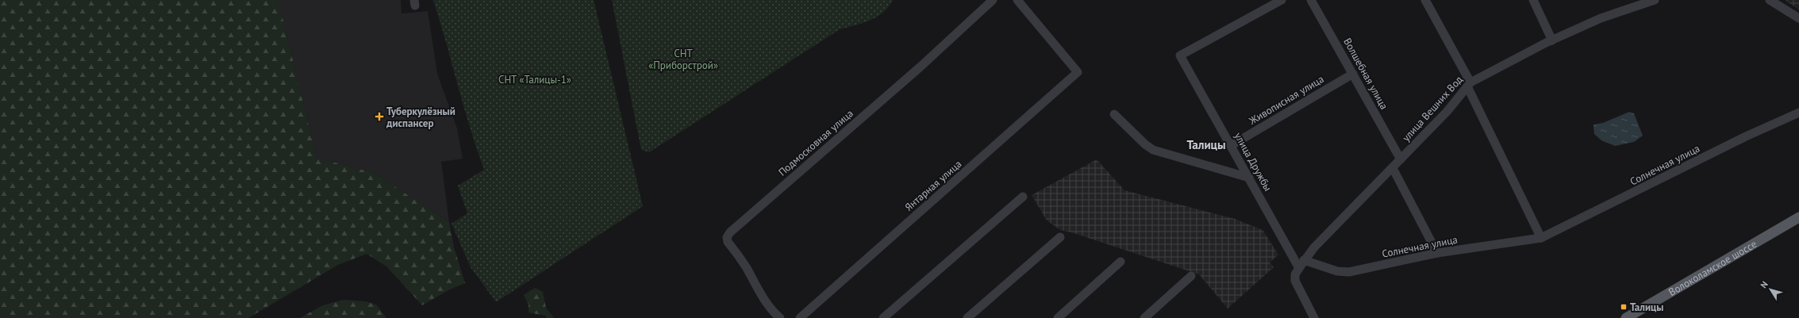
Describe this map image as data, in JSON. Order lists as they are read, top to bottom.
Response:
{
  "streets": {
    "main road": ["Волоколамское шоссе"],
    "street": [
      "Волшебная улица",
      "Живописная улица",
      "улица Вешних Вод",
      "Подмосковная улица",
      "улица Дружбы",
      "Солнечная улица",
      "Янтарная улица"
    ]
  },
  "crossings": [
    ["Волшебная улица", "Живописная улица"],
    ["Волшебная улица", "улица Вешних Вод"],
    ["Живописная улица", "улица Дружбы"],
    ["улица Вешних Вод", "улица Дружбы"],
    ["улица Вешних Вод", "Солнечная улица"],
    ["улица Дружбы", "Солнечная улица"]
  ],
  "districts": ["Талицы"],
  "parks": ["СНТ «Приборстрой»", "СНТ «Талицы-1»"],
  "places": {
    "health": ["Туберкулёзный диспансер"],
    "transit": ["Талицы"]
  },
  "north": "top left"
}
